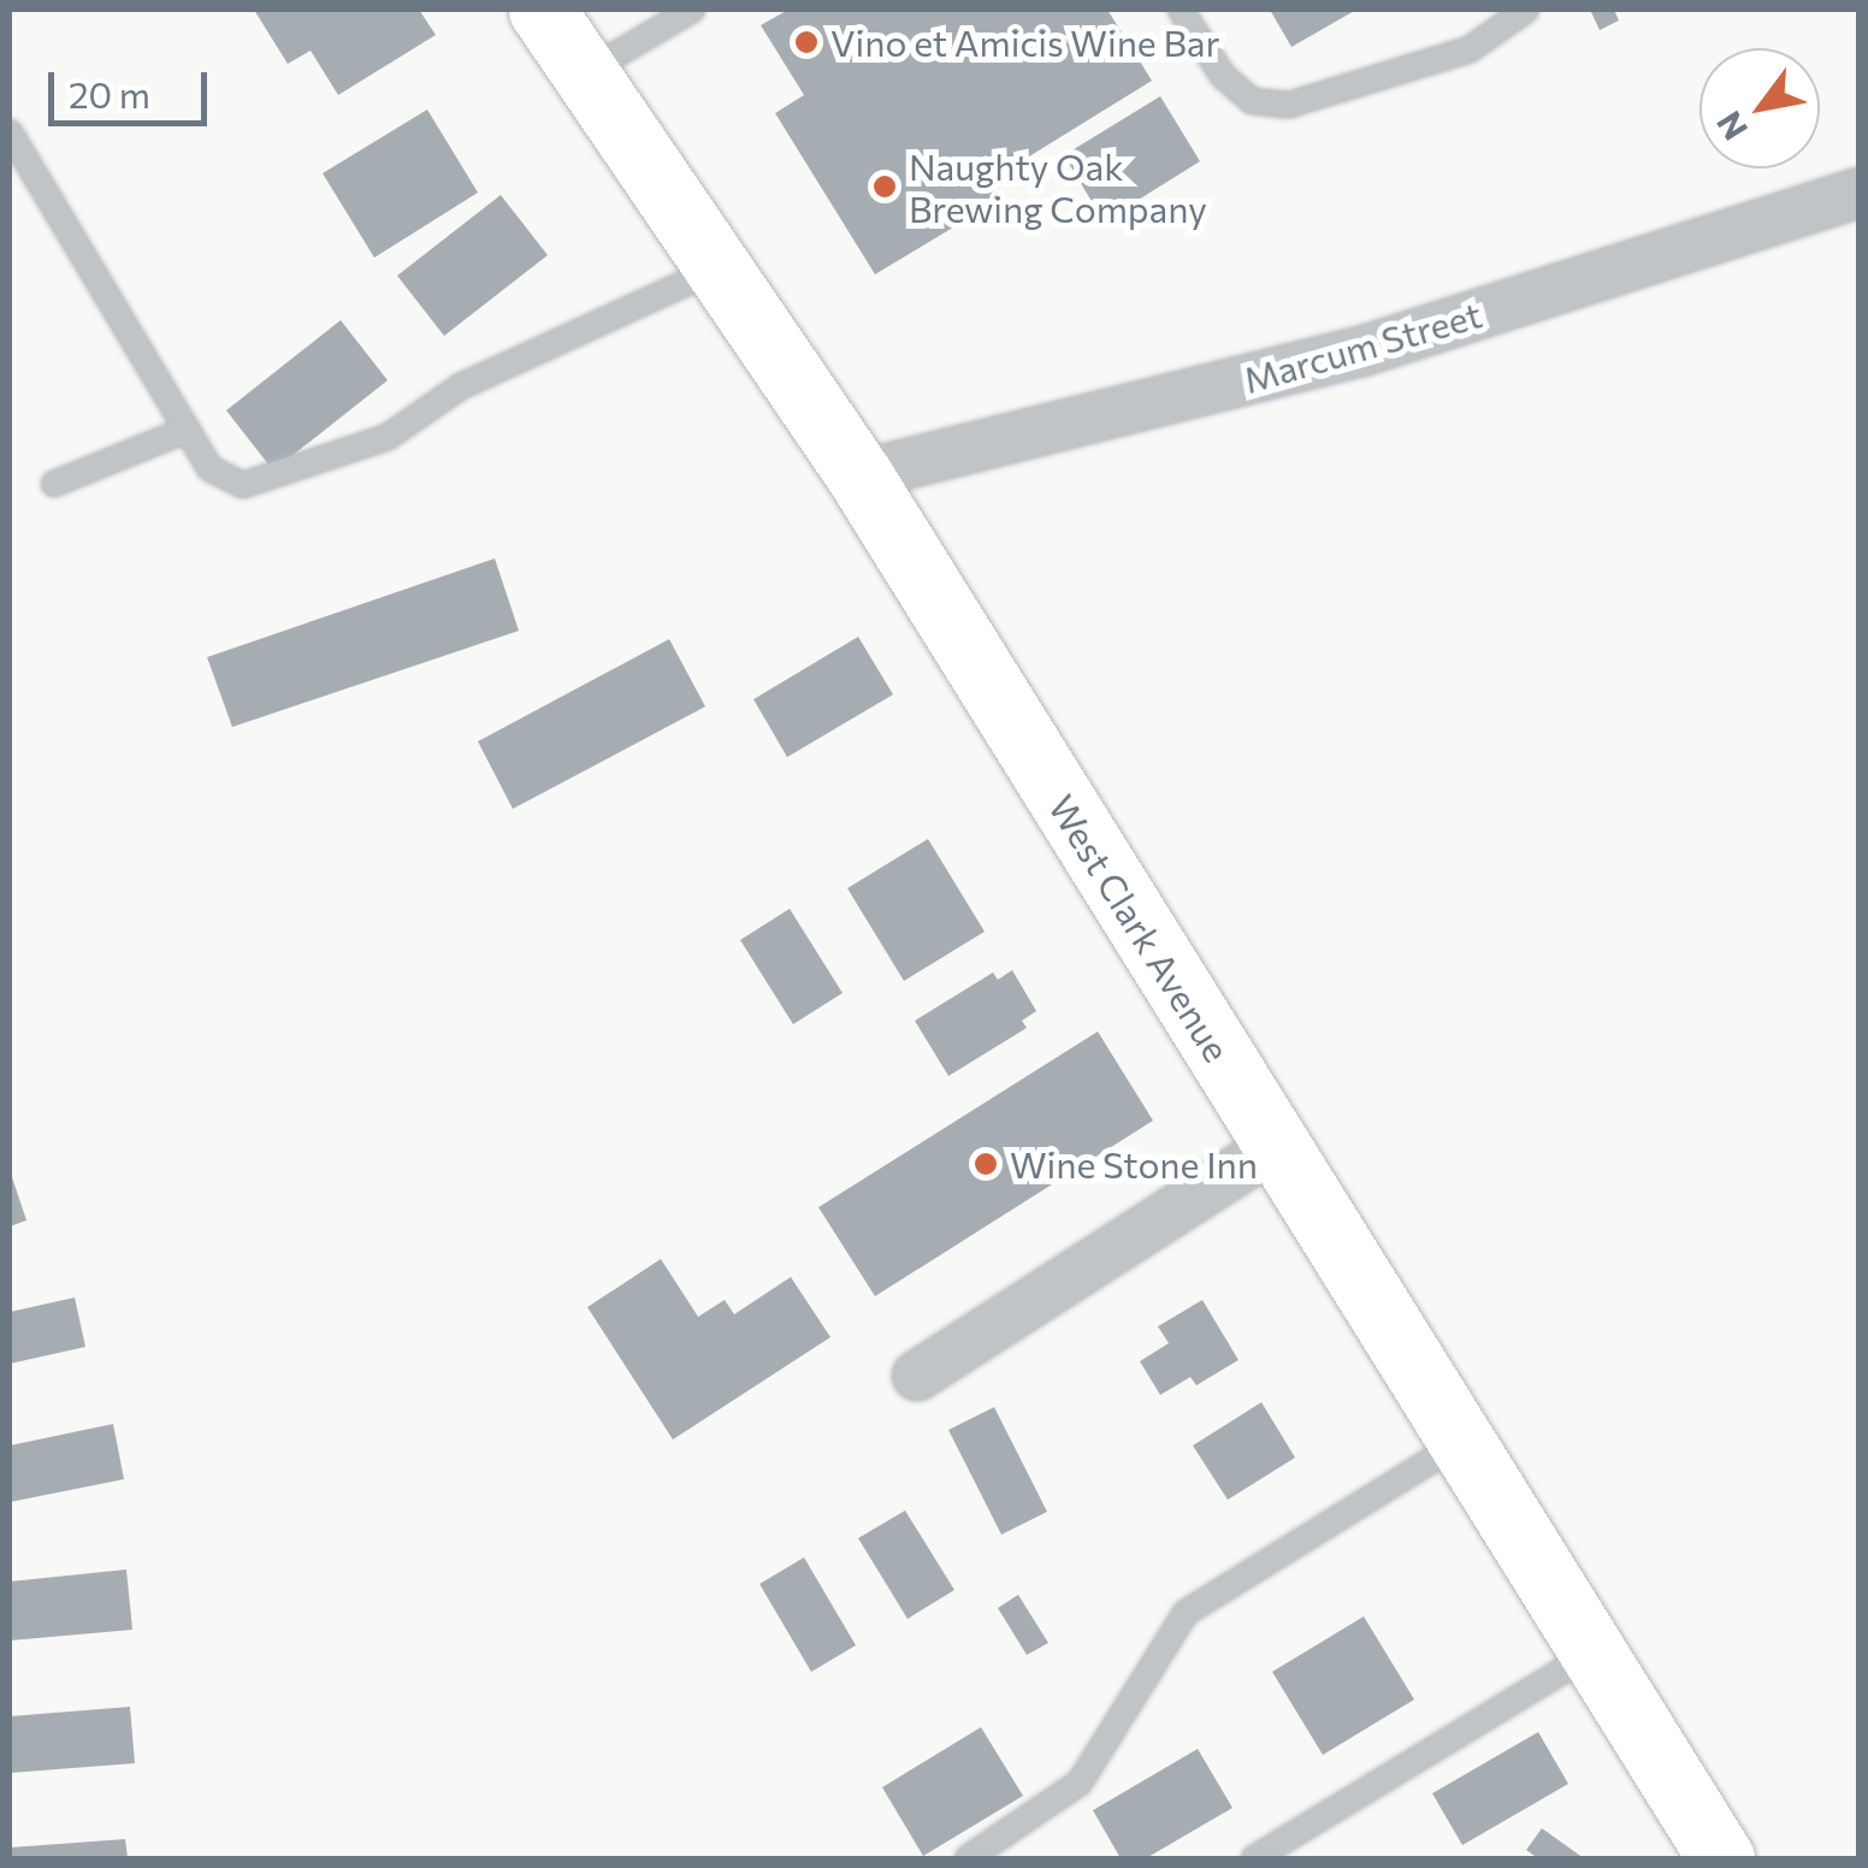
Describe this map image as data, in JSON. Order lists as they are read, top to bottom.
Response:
{
  "streets": {
    "main road": ["West Clark Avenue"],
    "street": ["Marcum Street"]
  },
  "crossings": [
    ["Marcum Street", "West Clark Avenue"]
  ],
  "places": ["Vino et Amicis Wine Bar", "Naughty Oak Brewing Company", "Wine Stone Inn"],
  "scale_bar": "20 m",
  "north": "bottom left"
}
